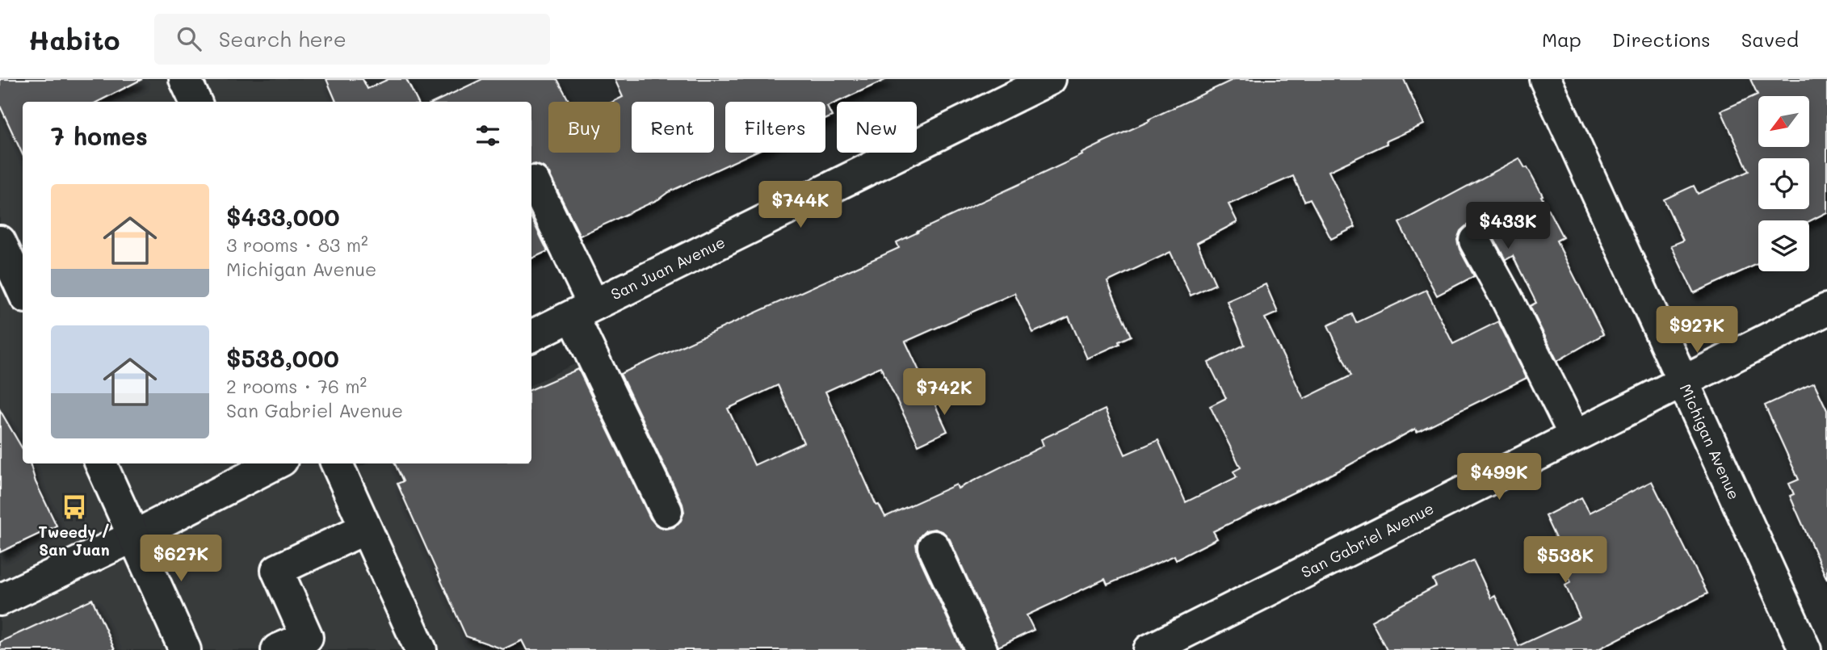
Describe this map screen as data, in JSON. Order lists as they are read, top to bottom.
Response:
{
  "streets": {
    "street": ["San Juan Avenue", "Michigan Avenue", "San Gabriel Avenue"]
  },
  "crossings": [
    ["Michigan Avenue", "San Gabriel Avenue"]
  ],
  "places": {
    "bus stop": ["Tweedy / San Juan"]
  },
  "north": "bottom left",
  "page": {
    "header": "Habito",
    "search": "Search here",
    "nav": ["Map", "Directions", "Saved"],
    "chip": [
      "Buy",
      "Rent",
      "Filters",
      "New"
    ],
    "heading": "7 homes",
    "list": [
      {
        "name": "$433,000",
        "note": "3 rooms · 83 m² · Michigan Avenue"
      },
      {
        "name": "$538,000",
        "note": "2 rooms · 76 m² · San Gabriel Avenue"
      }
    ],
    "price": [
      "$744K",
      "$433K",
      "$927K",
      "$742K",
      "$499K",
      "$627K",
      "$538K"
    ]
  }
}
